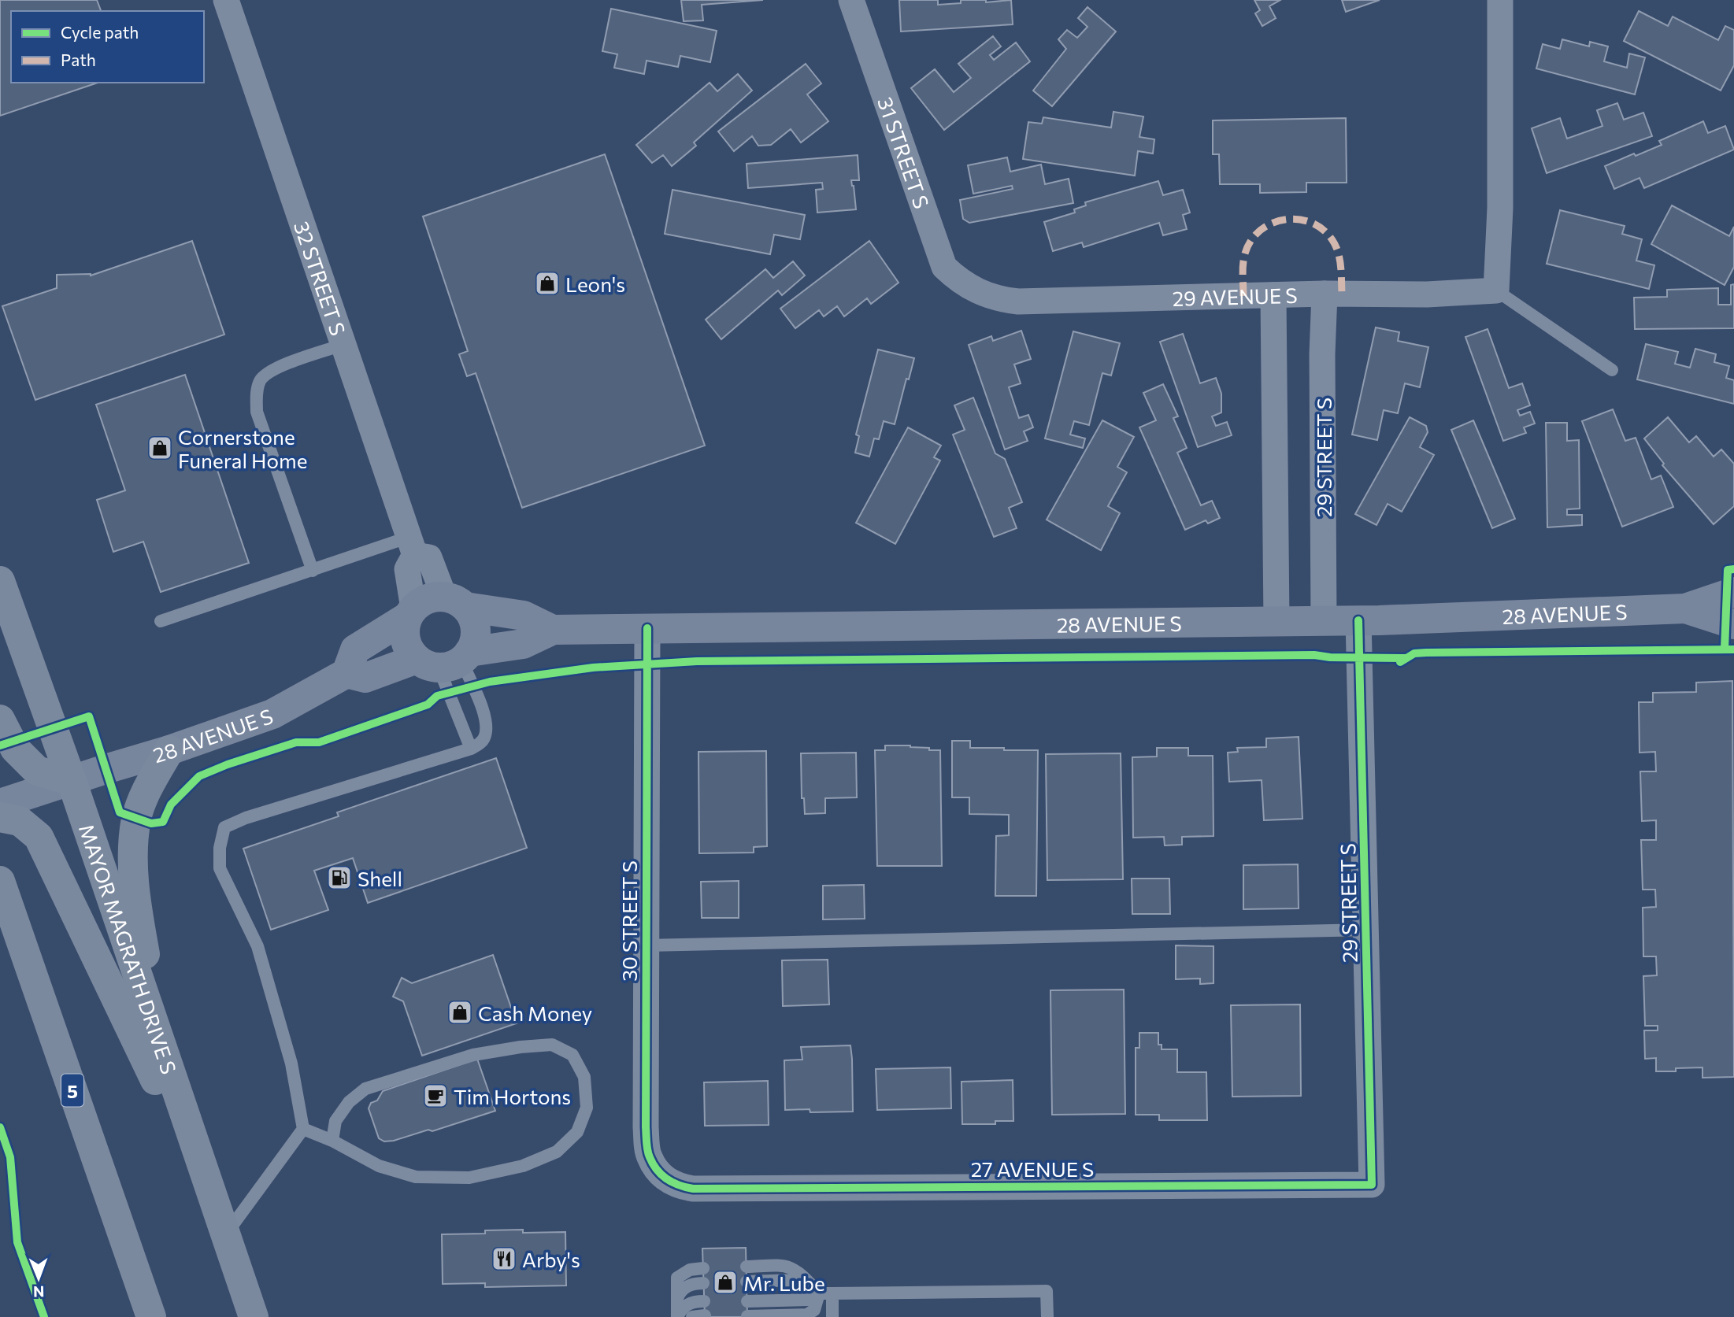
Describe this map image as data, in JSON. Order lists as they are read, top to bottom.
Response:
{
  "streets": {
    "main road": ["MAYOR MAGRATH DRIVE S", "5"],
    "street": [
      "31 STREET S",
      "32 STREET S",
      "29 AVENUE S",
      "29 STREET S",
      "28 AVENUE S",
      "30 STREET S",
      "27 AVENUE S"
    ]
  },
  "crossings": [
    ["31 STREET S", "29 AVENUE S"],
    ["29 AVENUE S", "29 STREET S"],
    ["29 STREET S", "28 AVENUE S"],
    ["29 STREET S", "27 AVENUE S"],
    ["28 AVENUE S", "30 STREET S"],
    ["28 AVENUE S", "MAYOR MAGRATH DRIVE S"],
    ["30 STREET S", "27 AVENUE S"]
  ],
  "places": {
    "shop": [
      "Leon's",
      "Cornerstone Funeral Home",
      "Cash Money",
      "Mr. Lube"
    ],
    "fuel station": ["Shell"],
    "cafe": ["Tim Hortons"],
    "restaurant": ["Arby's"]
  },
  "legend": ["Cycle path", "Path"],
  "north": "bottom"
}
